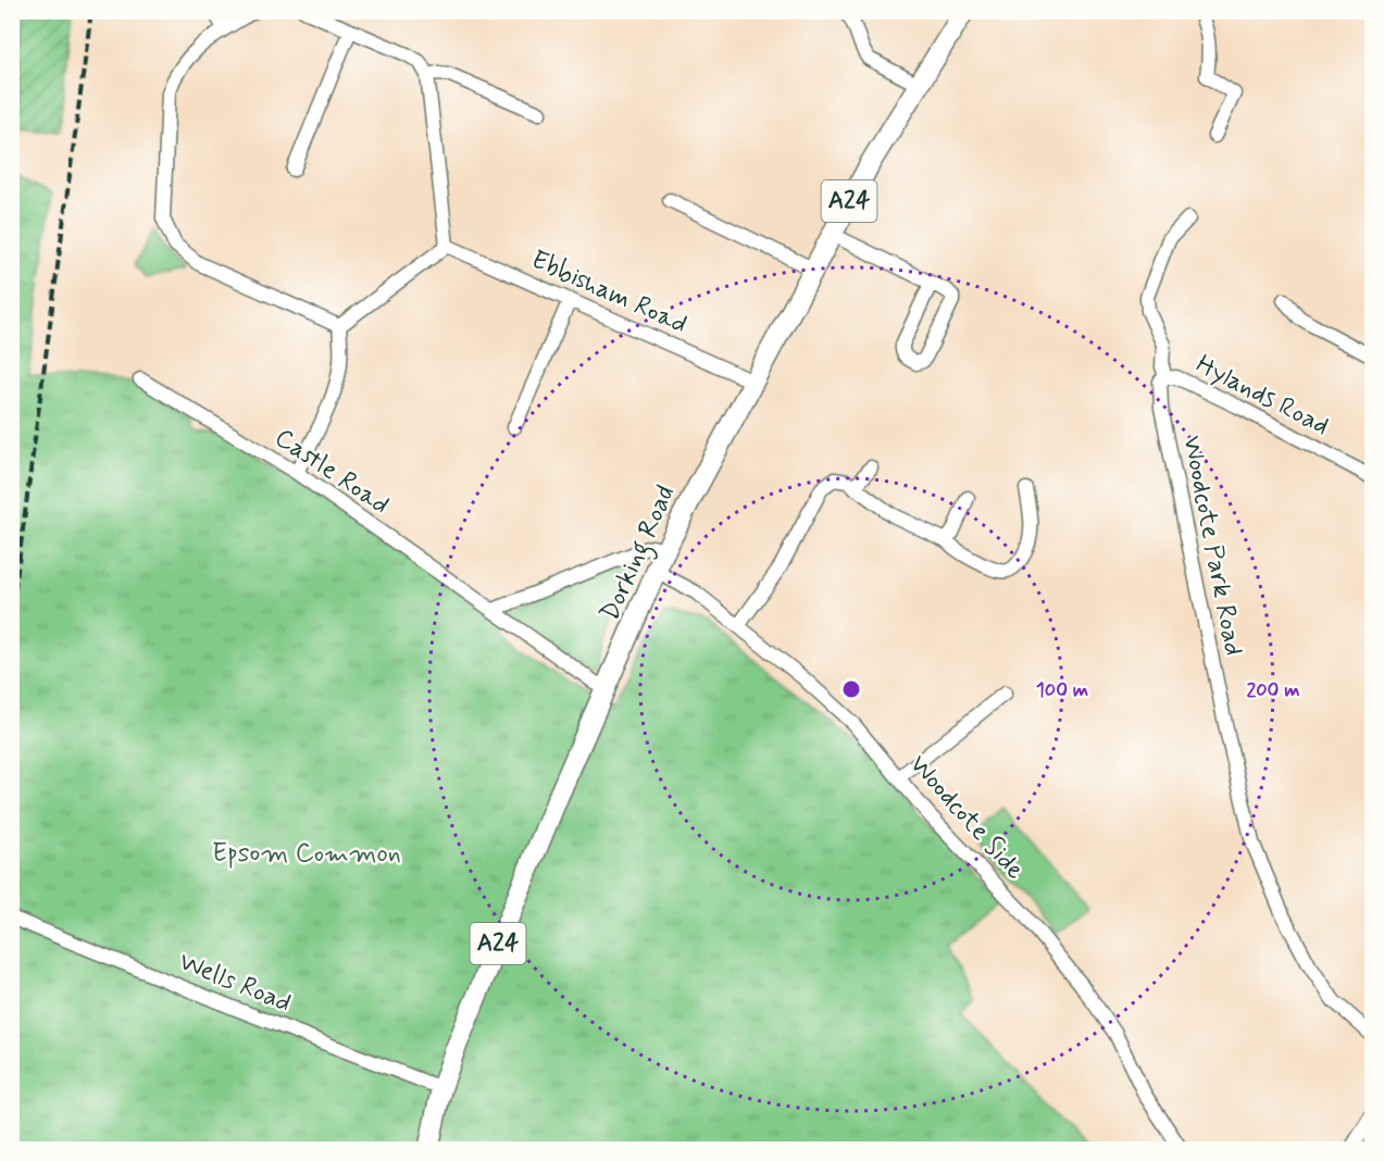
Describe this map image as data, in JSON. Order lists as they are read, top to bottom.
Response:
{
  "streets": {
    "highway": ["A24", "Dorking Road"],
    "street": [
      "Ebbisham Road",
      "Hylands Road",
      "Castle Road",
      "Woodcote Park Road",
      "Woodcote Side",
      "Wells Road"
    ]
  },
  "crossings": [
    ["Ebbisham Road", "Dorking Road"],
    ["Hylands Road", "Woodcote Park Road"],
    ["Castle Road", "Dorking Road"],
    ["Dorking Road", "Woodcote Side"],
    ["Dorking Road", "Wells Road"]
  ],
  "parks": ["Epsom Common"],
  "rings": ["100 m", "200 m"]
}
